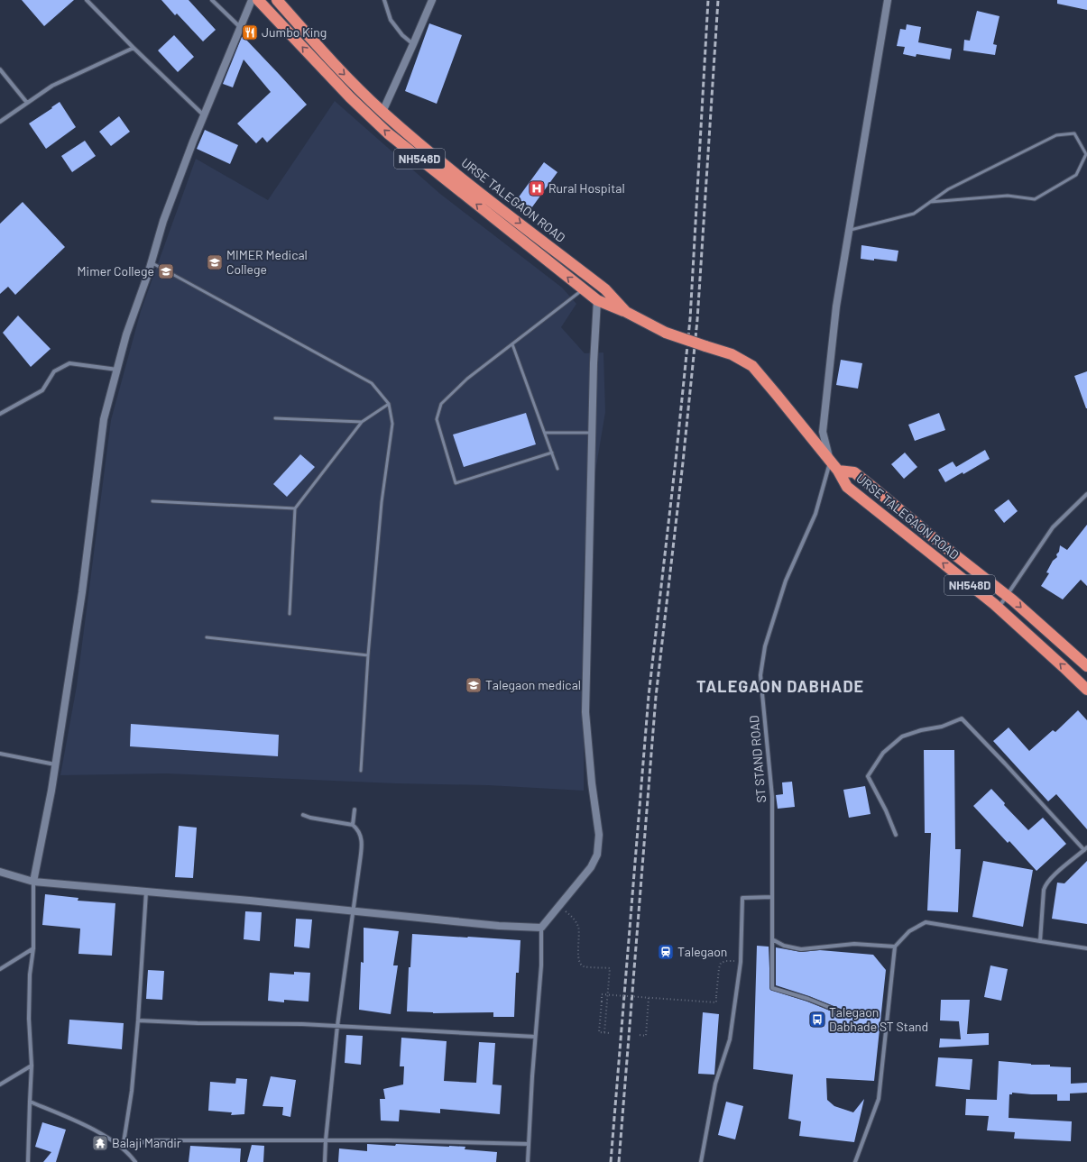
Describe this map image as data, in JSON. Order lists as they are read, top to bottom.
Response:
{
  "streets": {
    "highway": ["NH548D", "URSE TALEGAON ROAD"],
    "street": ["ST STAND ROAD"]
  },
  "crossings": [
    ["NH548D", "URSE TALEGAON ROAD"],
    ["URSE TALEGAON ROAD", "ST STAND ROAD"]
  ],
  "districts": ["TALEGAON DABHADE"],
  "places": {
    "restaurant": ["Jumbo King"],
    "hospital": ["Rural Hospital"],
    "school or university": ["MIMER Medical College", "Mimer College", "Talegaon medical"],
    "station": ["Talegaon"],
    "bus stop": ["Talegaon Dabhade ST Stand"],
    "temple": ["Balaji Mandir"]
  }
}
